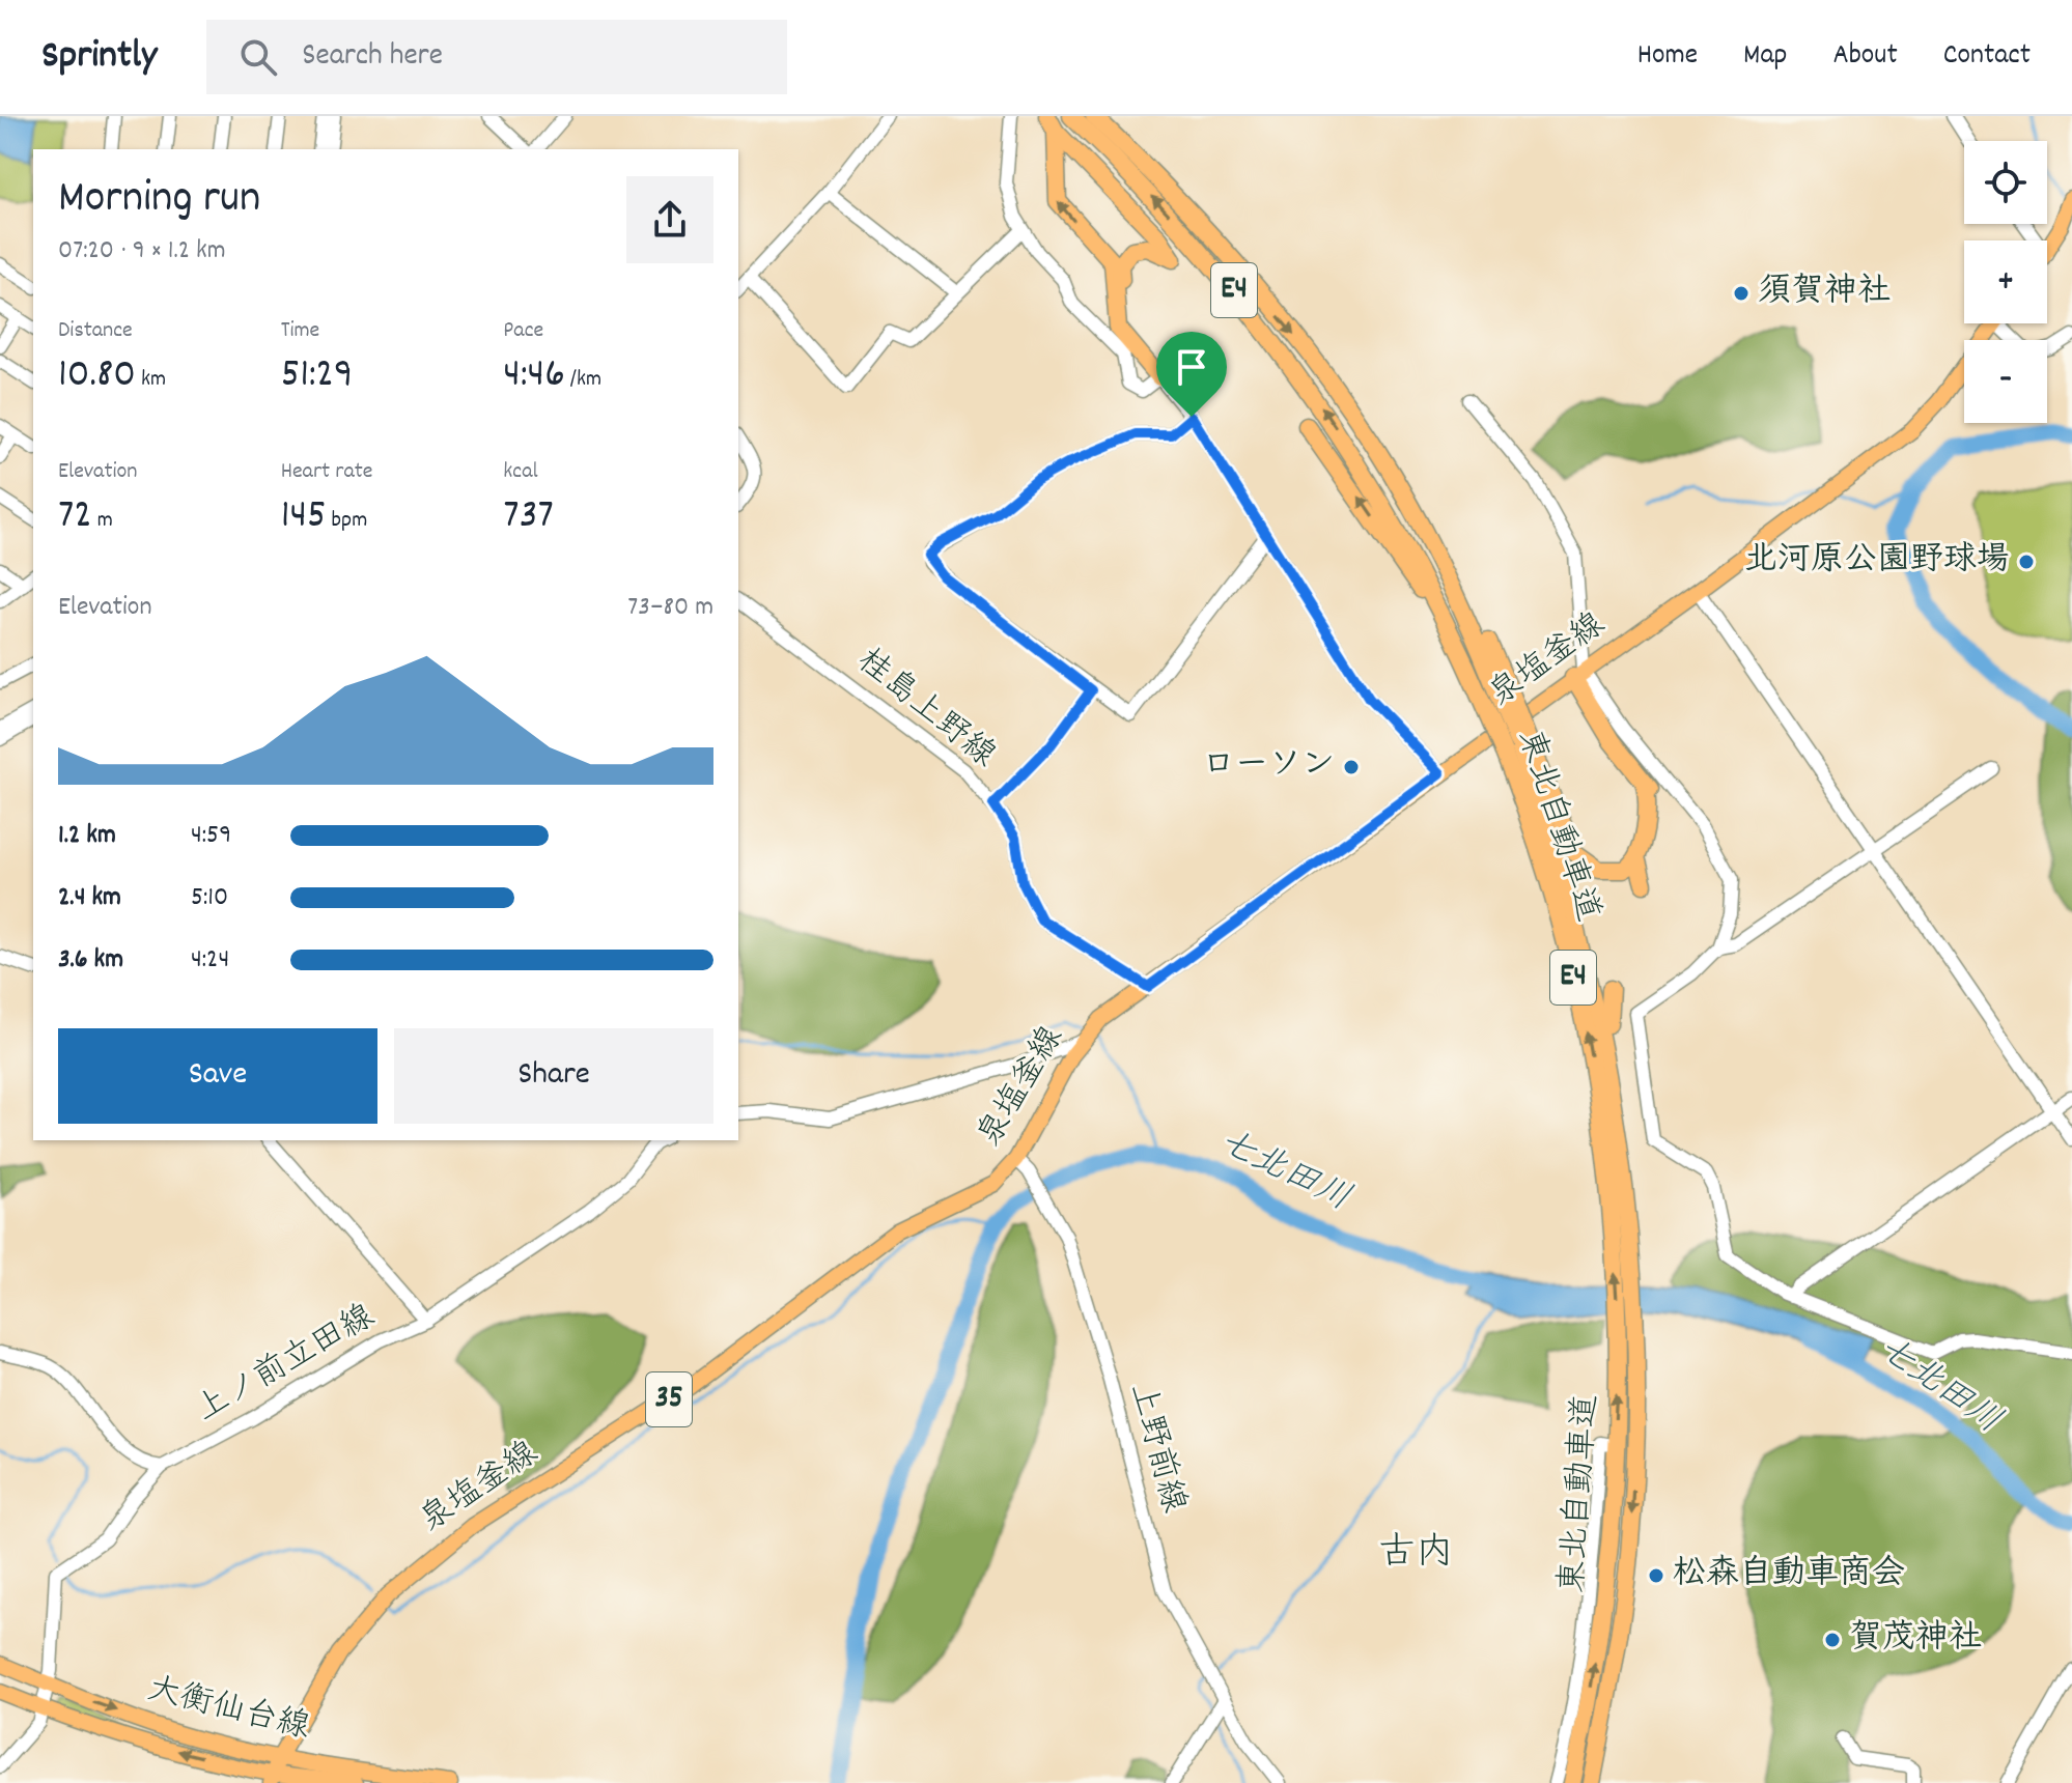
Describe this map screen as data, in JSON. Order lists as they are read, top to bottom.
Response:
{
  "streets": {
    "highway": ["E4", "東北自動車道"],
    "main road": ["泉塩釜線", "35", "大衡仙台線"],
    "street": ["桂島上野線", "上ノ前立田線", "上野前線"]
  },
  "crossings": [
    ["泉塩釜線", "桂島上野線"],
    ["泉塩釜線", "上野前線"],
    ["泉塩釜線", "大衡仙台線"],
    ["上ノ前立田線", "大衡仙台線"]
  ],
  "districts": ["古内"],
  "water": ["七北田川"],
  "places": [
    "須賀神社",
    "北河原公園野球場",
    "ローソン",
    "松森自動車商会",
    "賀茂神社"
  ],
  "page": {
    "header": "Sprintly",
    "search": "Search here",
    "nav": [
      "Home",
      "Map",
      "About",
      "Contact"
    ],
    "map_buttons": ["+", "−"],
    "heading": ["Morning run", "07:20 · 9 × 1.2 km"],
    "stats": [
      ["Distance", "10.80 km"],
      ["Time", "51:29"],
      ["Pace", "4:46 /km"],
      ["Elevation", "72 m"],
      ["Heart rate", "145 bpm"],
      ["kcal", "737"]
    ],
    "chart": ["Elevation", "73–80 m"],
    "list": [
      {
        "name": "1.2 km",
        "note": "4:59"
      },
      {
        "name": "2.4 km",
        "note": "5:10"
      },
      {
        "name": "3.6 km",
        "note": "4:24"
      }
    ],
    "buttons": ["Save", "Share"]
  }
}
